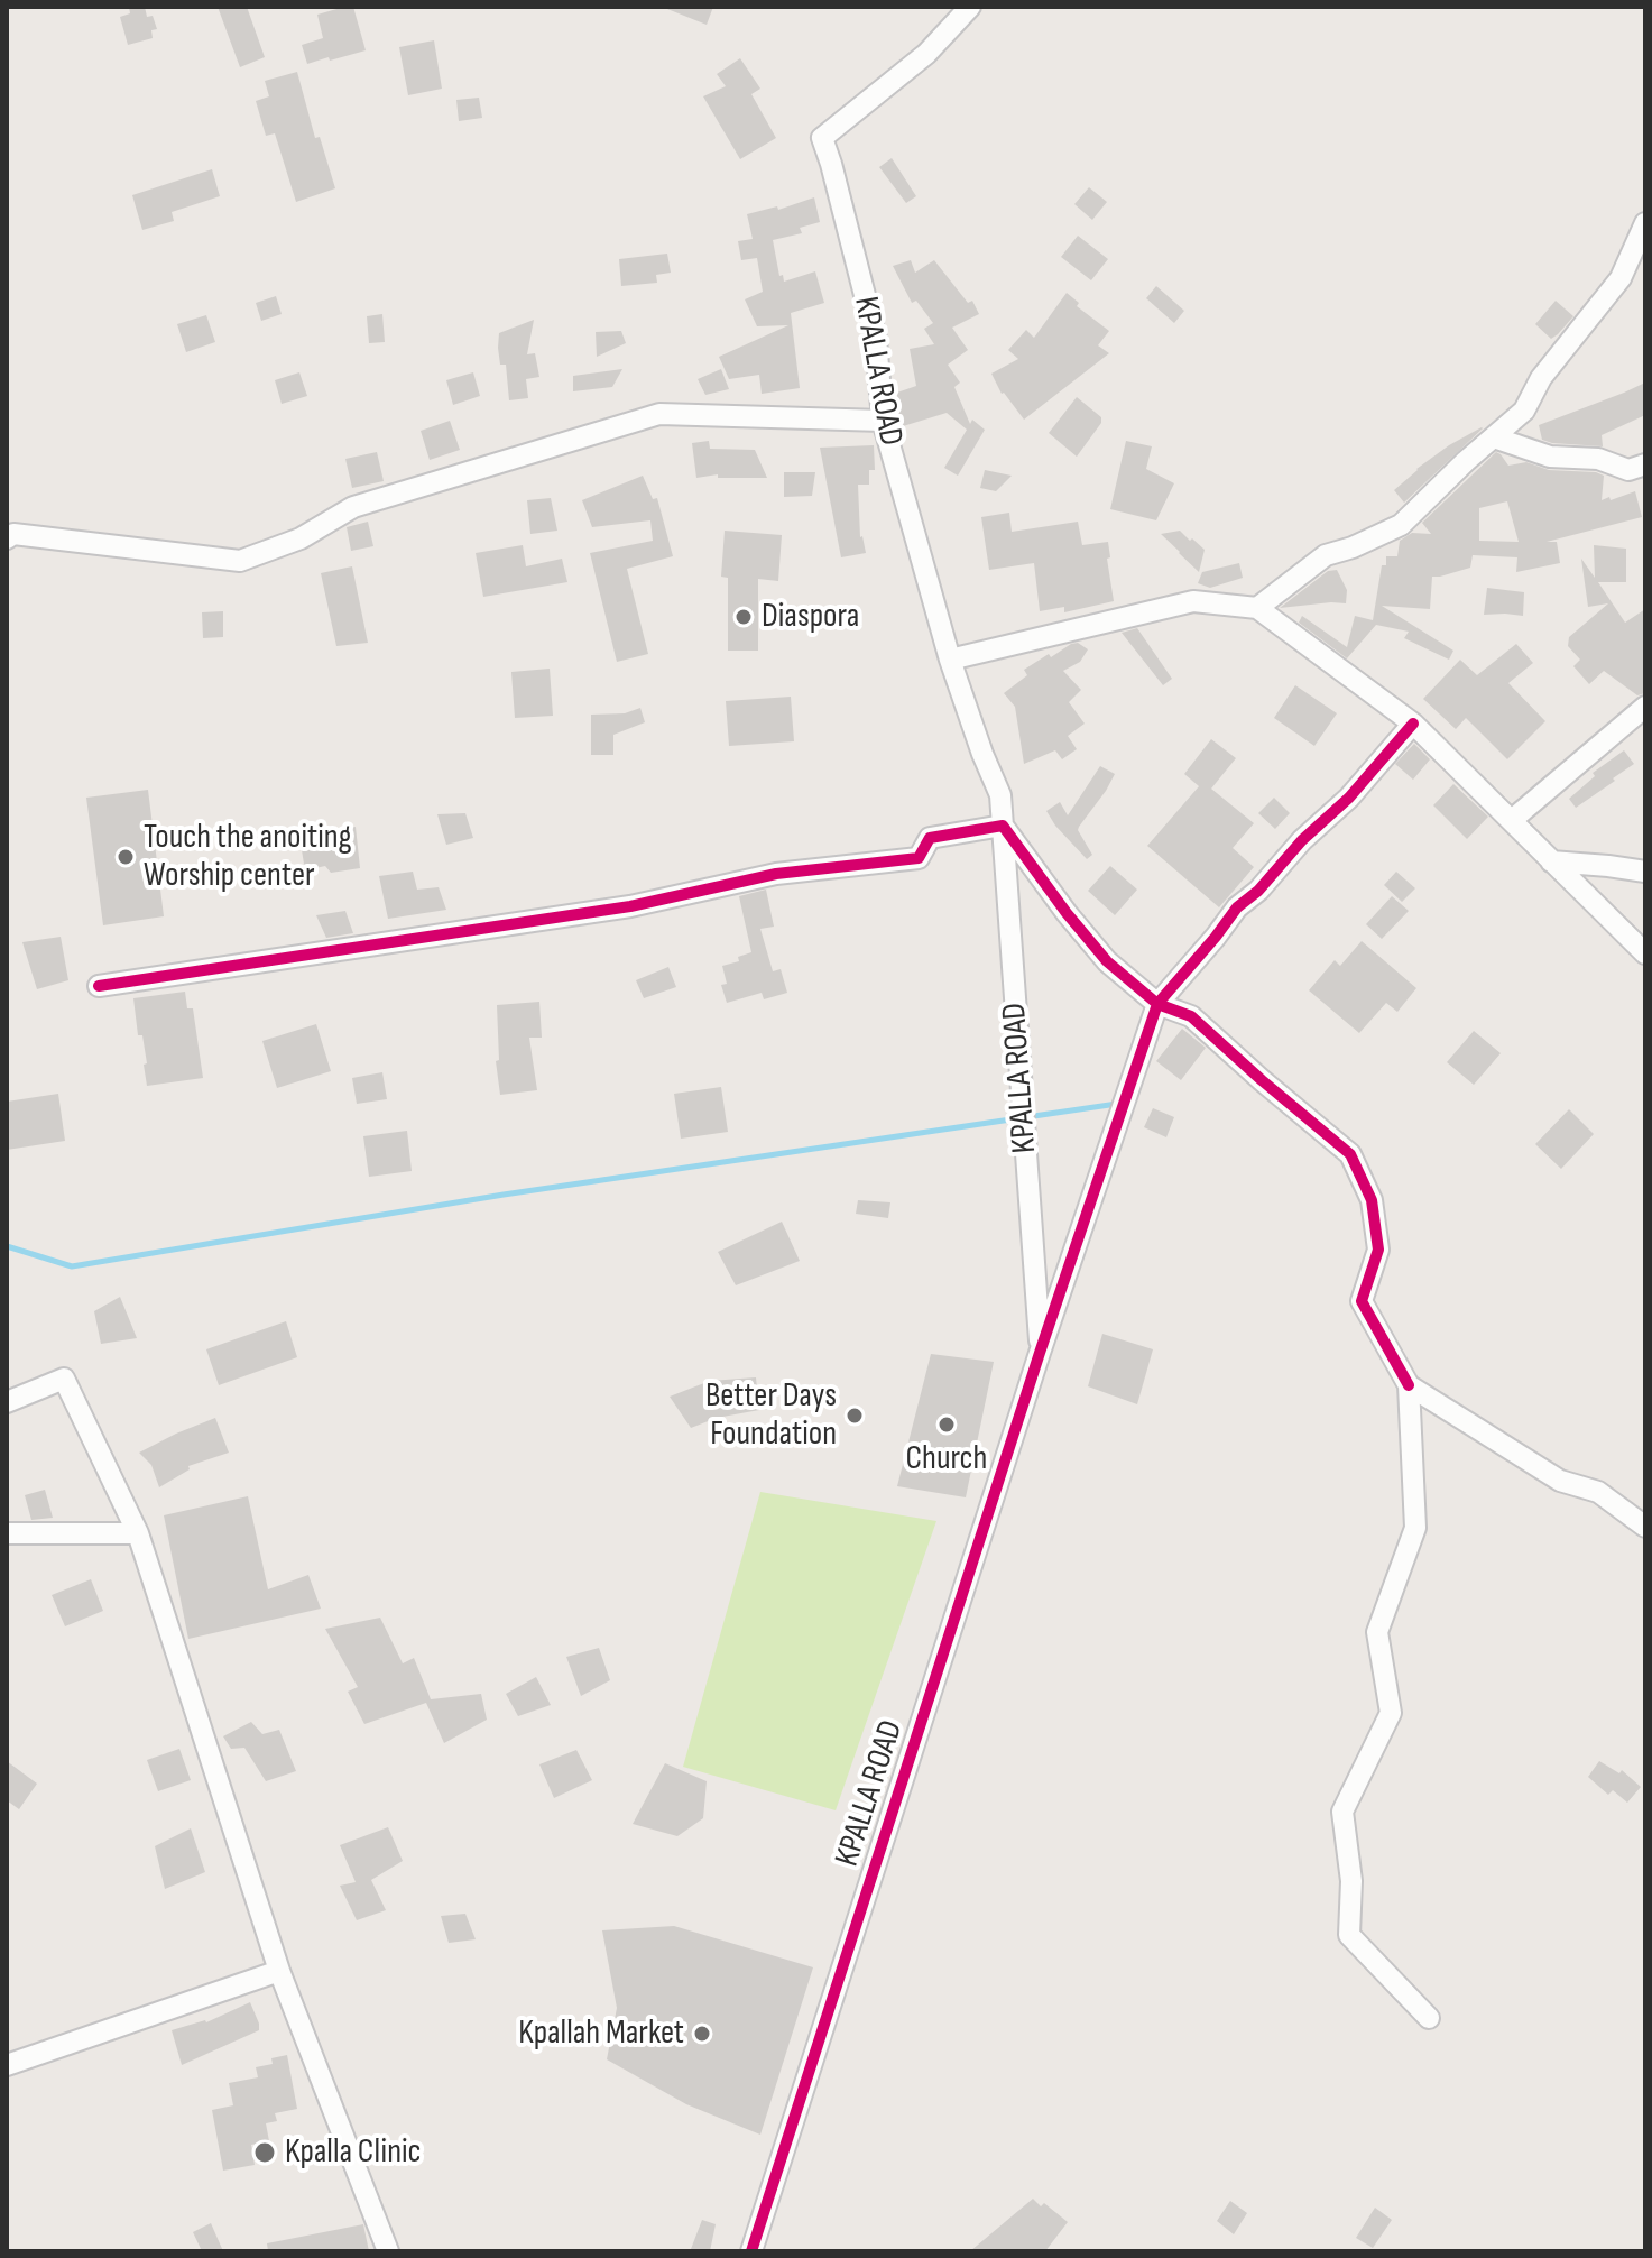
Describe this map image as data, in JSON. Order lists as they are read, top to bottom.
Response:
{
  "streets": {
    "street": ["KPALLA ROAD"]
  },
  "places": [
    "Diaspora",
    "Touch the anoiting Worship center",
    "Better Days Foundation",
    "Church",
    "Kpallah Market",
    "Kpalla Clinic"
  ]
}
